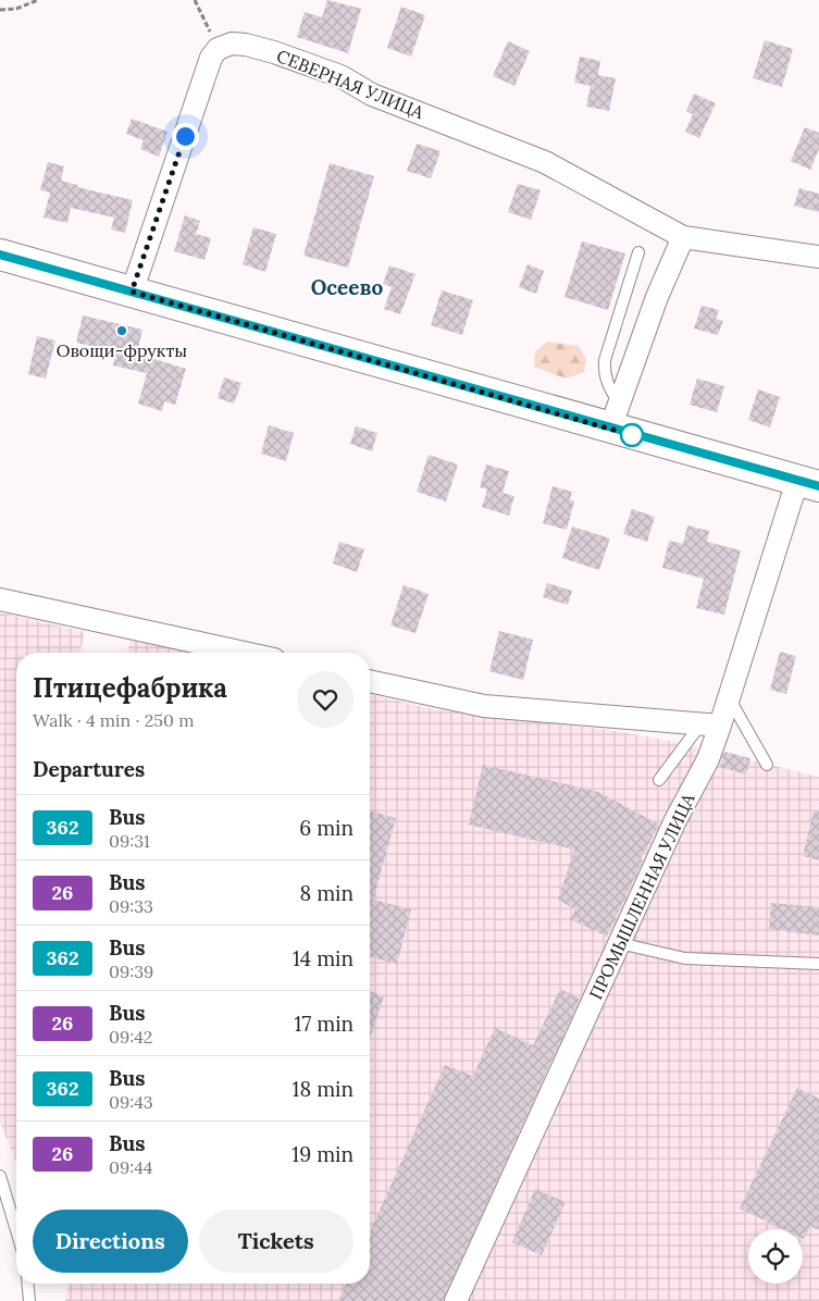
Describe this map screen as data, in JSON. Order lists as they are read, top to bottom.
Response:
{
  "streets": {
    "street": ["СЕВЕРНАЯ УЛИЦА", "ПРОМЫШЛЕННАЯ УЛИЦА"]
  },
  "districts": ["Осеево"],
  "places": ["Овощи-фрукты"],
  "lines": ["bus line 362"],
  "page": {
    "heading": [
      ["Птицефабрика", "Walk · 4 min · 250 m"],
      "Departures"
    ],
    "list": [
      {
        "mark": "362",
        "name": "Bus",
        "note": "09:31",
        "value": "6 min"
      },
      {
        "mark": "26",
        "name": "Bus",
        "note": "09:33",
        "value": "8 min"
      },
      {
        "mark": "362",
        "name": "Bus",
        "note": "09:39",
        "value": "14 min"
      },
      {
        "mark": "26",
        "name": "Bus",
        "note": "09:42",
        "value": "17 min"
      },
      {
        "mark": "362",
        "name": "Bus",
        "note": "09:43",
        "value": "18 min"
      },
      {
        "mark": "26",
        "name": "Bus",
        "note": "09:44",
        "value": "19 min"
      }
    ],
    "buttons": ["Directions", "Tickets"]
  }
}
